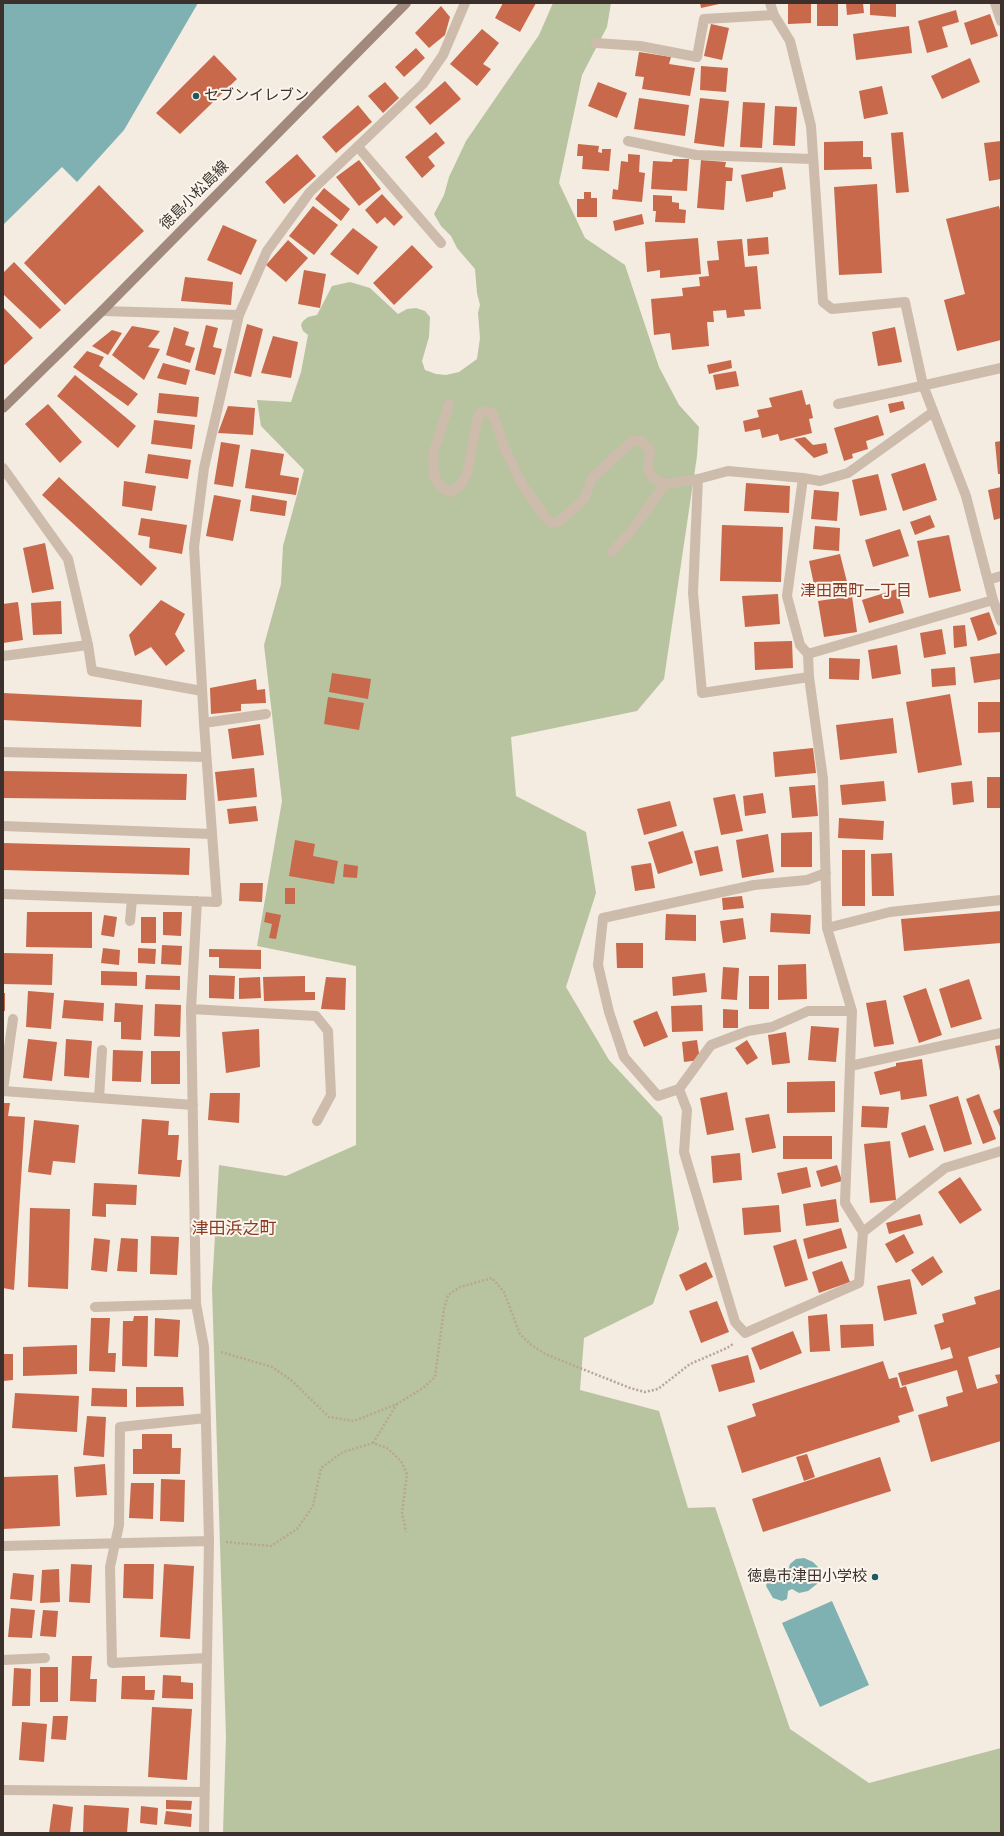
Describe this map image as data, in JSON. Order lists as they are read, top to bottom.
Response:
{
  "streets": {
    "main road": ["徳島小松島線"]
  },
  "districts": ["津田西町一丁目", "津田浜之町"],
  "places": ["セブンイレブン", "徳島市津田小学校"]
}
